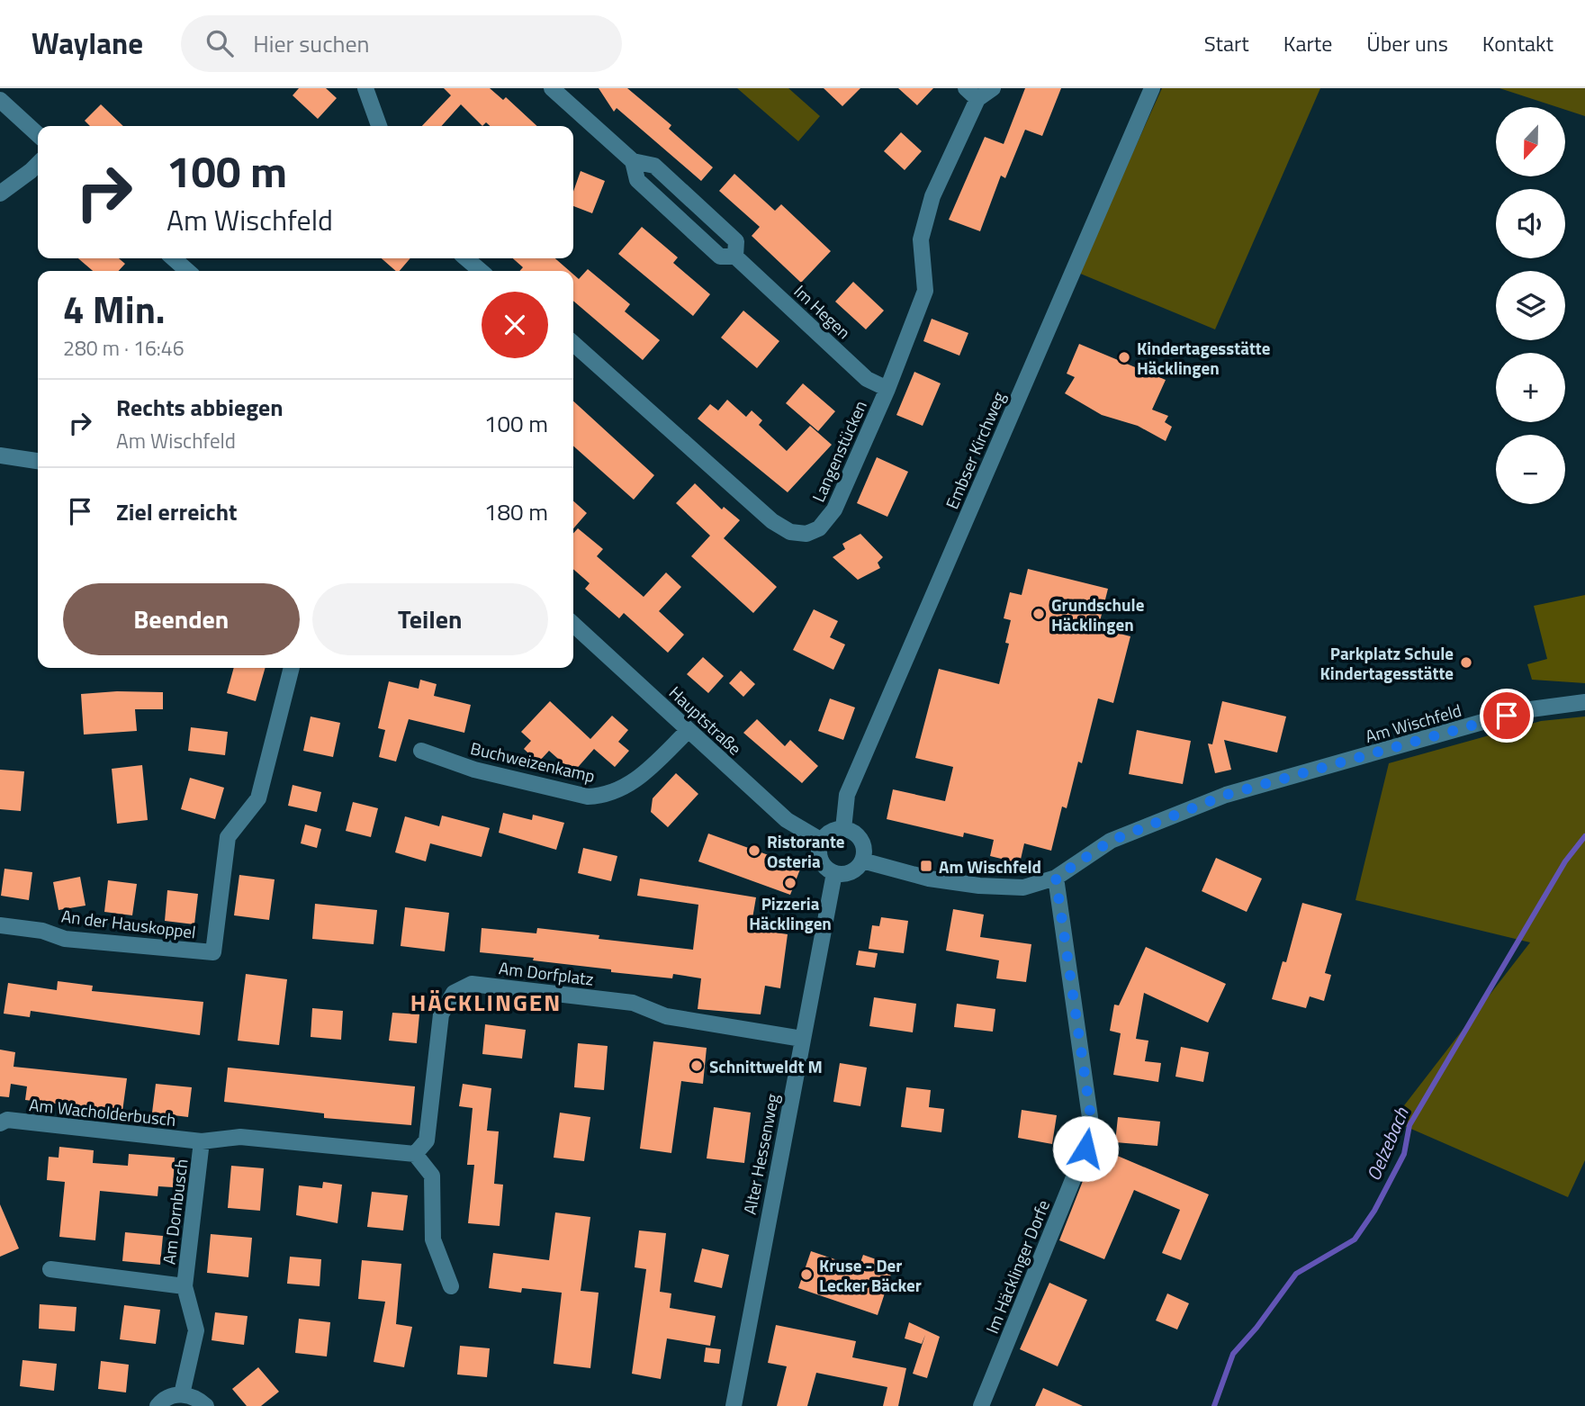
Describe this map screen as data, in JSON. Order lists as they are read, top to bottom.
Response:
{
  "streets": {
    "street": [
      "Im Hegen",
      "Embser Kirchweg",
      "Langenstücken",
      "Hauptstraße",
      "Am Wischfeld",
      "Buchweizenkamp",
      "An der Hauskoppel",
      "Am Dorfplatz",
      "Am Wacholderbusch",
      "Alter Hessenweg",
      "Am Dornbusch",
      "Im Häcklinger Dorfe"
    ]
  },
  "crossings": [
    ["Im Hegen", "Langenstücken"],
    ["Embser Kirchweg", "Hauptstraße"],
    ["Embser Kirchweg", "Am Wischfeld"],
    ["Embser Kirchweg", "Alter Hessenweg"],
    ["Hauptstraße", "Am Wischfeld"],
    ["Hauptstraße", "Buchweizenkamp"],
    ["Hauptstraße", "Alter Hessenweg"],
    ["Am Wischfeld", "Alter Hessenweg"],
    ["Am Wischfeld", "Im Häcklinger Dorfe"],
    ["Am Dorfplatz", "Alter Hessenweg"],
    ["Am Wacholderbusch", "Am Dornbusch"]
  ],
  "districts": ["HÄCKLINGEN"],
  "water": ["Oelzebach"],
  "places": {
    "other": [
      "Kindertagesstätte Häcklingen",
      "Grundschule Häcklingen",
      "Parkplatz Schule Kindertagesstätte",
      "Ristorante Osteria",
      "Pizzeria Häcklingen",
      "Schnittweldt M",
      "Kruse - Der Lecker Bäcker"
    ],
    "transit": ["Am Wischfeld"]
  },
  "north": "bottom",
  "page": {
    "header": "Waylane",
    "search": "Hier suchen",
    "nav": [
      "Start",
      "Karte",
      "Über uns",
      "Kontakt"
    ],
    "map_buttons": ["+", "−"],
    "turn": ["100 m", "Am Wischfeld"],
    "heading": ["4 Min.", "280 m · 16:46"],
    "list": [
      {
        "name": "Rechts abbiegen",
        "note": "Am Wischfeld",
        "value": "100 m"
      },
      {
        "name": "Ziel erreicht",
        "value": "180 m"
      }
    ],
    "buttons": ["Beenden", "Teilen"]
  }
}
